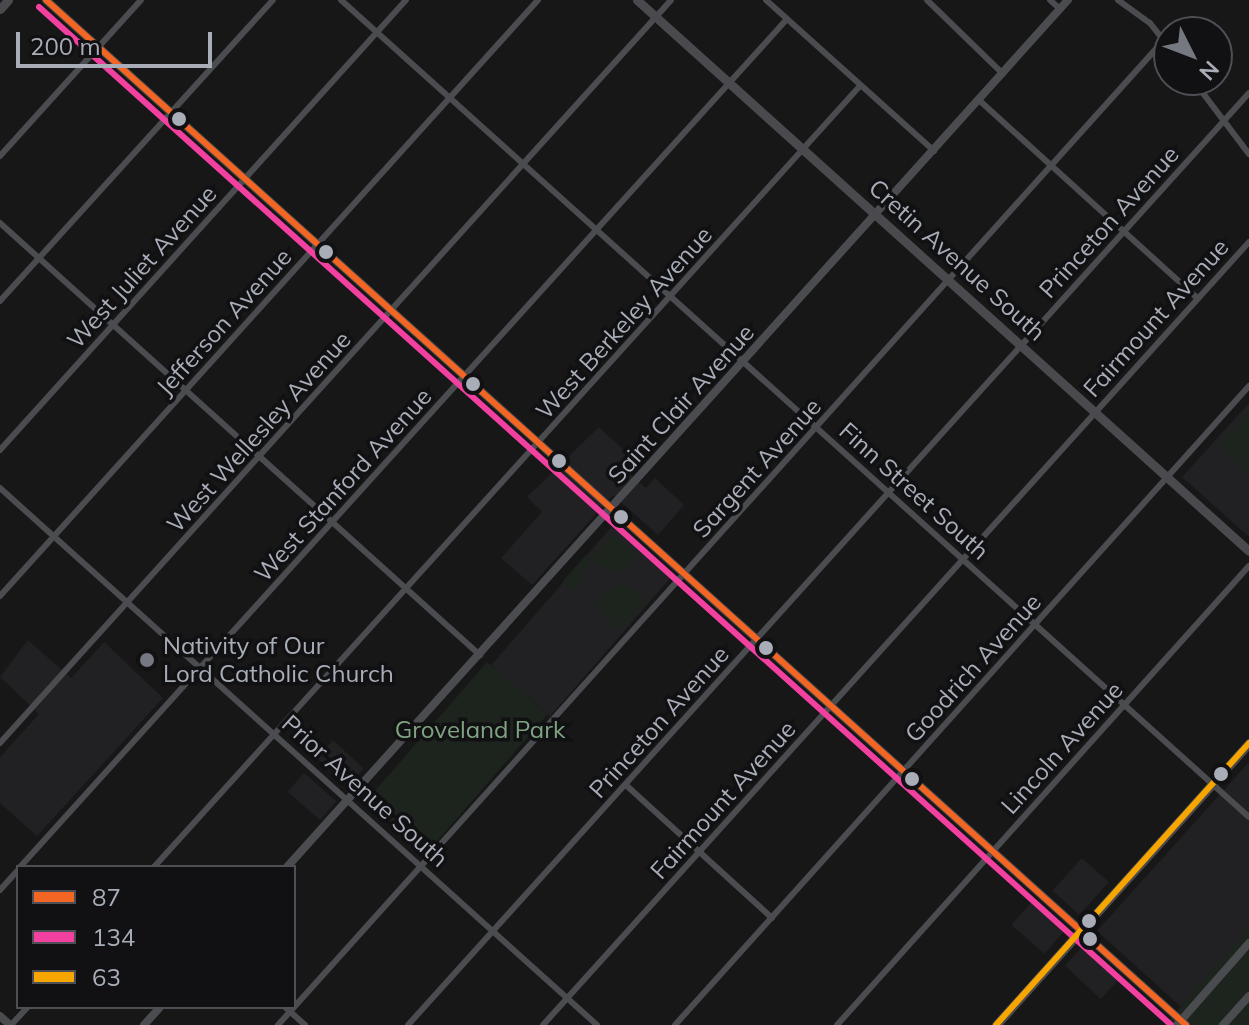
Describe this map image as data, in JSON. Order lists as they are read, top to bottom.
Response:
{
  "streets": {
    "main road": ["Cretin Avenue South"],
    "street": [
      "Princeton Avenue",
      "West Juliet Avenue",
      "Fairmount Avenue",
      "Jefferson Avenue",
      "West Berkeley Avenue",
      "Saint Clair Avenue",
      "West Wellesley Avenue",
      "Sargent Avenue",
      "West Stanford Avenue",
      "Finn Street South",
      "Goodrich Avenue",
      "Lincoln Avenue",
      "Prior Avenue South"
    ]
  },
  "crossings": [
    ["Princeton Avenue", "Cretin Avenue South"],
    ["Princeton Avenue", "Finn Street South"],
    ["Princeton Avenue", "Prior Avenue South"],
    ["Cretin Avenue South", "Fairmount Avenue"],
    ["Cretin Avenue South", "West Berkeley Avenue"],
    ["Cretin Avenue South", "Saint Clair Avenue"],
    ["Cretin Avenue South", "West Wellesley Avenue"],
    ["Cretin Avenue South", "Sargent Avenue"],
    ["Cretin Avenue South", "West Stanford Avenue"],
    ["Cretin Avenue South", "Goodrich Avenue"],
    ["West Juliet Avenue", "Finn Street South"],
    ["Fairmount Avenue", "Finn Street South"],
    ["Fairmount Avenue", "Prior Avenue South"],
    ["Jefferson Avenue", "Finn Street South"],
    ["Jefferson Avenue", "Prior Avenue South"],
    ["West Berkeley Avenue", "Finn Street South"],
    ["West Berkeley Avenue", "Prior Avenue South"],
    ["Saint Clair Avenue", "Finn Street South"],
    ["Saint Clair Avenue", "Prior Avenue South"],
    ["West Wellesley Avenue", "Finn Street South"],
    ["West Wellesley Avenue", "Prior Avenue South"],
    ["Sargent Avenue", "Finn Street South"],
    ["Sargent Avenue", "Prior Avenue South"],
    ["West Stanford Avenue", "Finn Street South"],
    ["West Stanford Avenue", "Prior Avenue South"],
    ["Finn Street South", "Goodrich Avenue"],
    ["Finn Street South", "Lincoln Avenue"]
  ],
  "parks": ["Groveland Park"],
  "places": ["Nativity of Our Lord Catholic Church"],
  "lines": ["transit line 87", "transit line 134", "transit line 63"],
  "legend": ["87", "134", "63"],
  "scale_bar": "200 m",
  "north": "bottom right"
}
